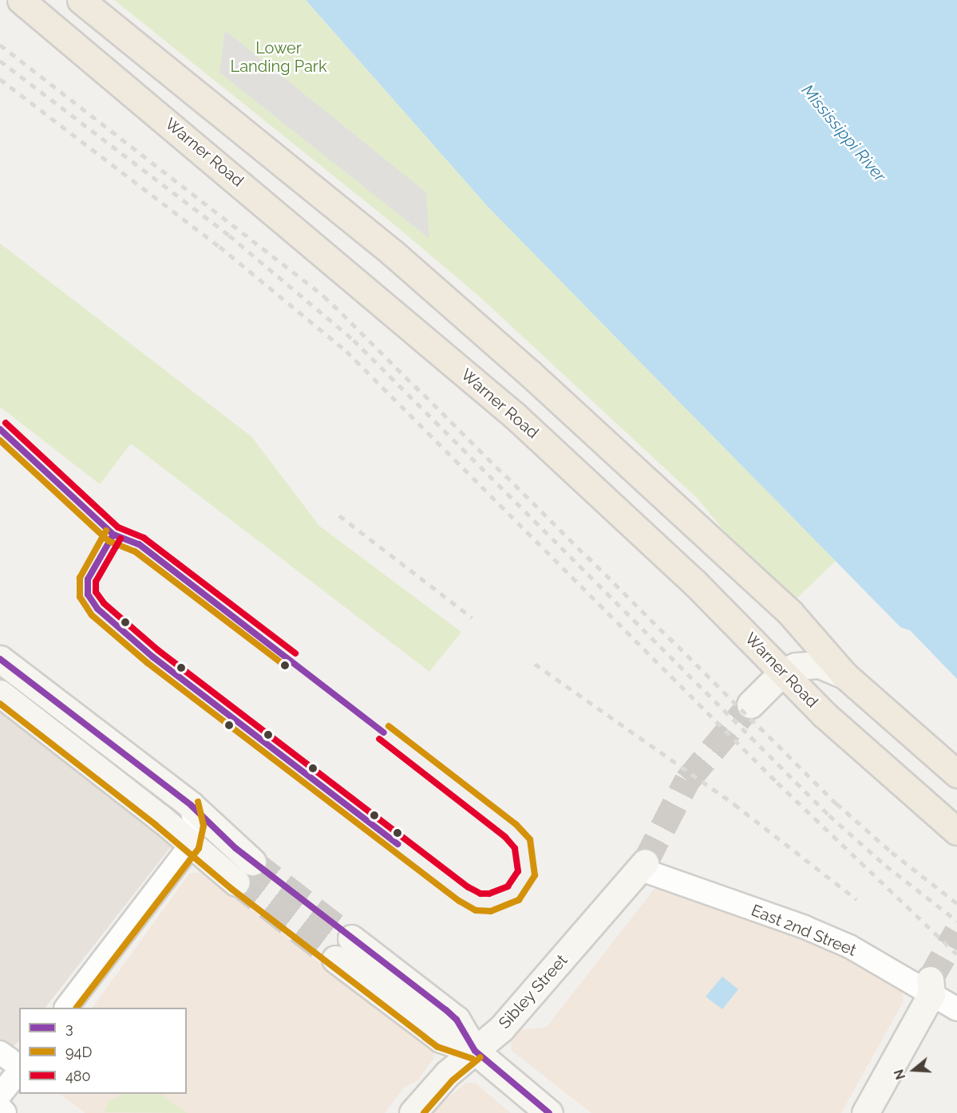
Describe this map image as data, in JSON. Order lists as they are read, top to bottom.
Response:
{
  "streets": {
    "highway": ["Warner Road"],
    "main road": ["Sibley Street"],
    "street": ["East 2nd Street"]
  },
  "crossings": [
    ["East 2nd Street", "Sibley Street"]
  ],
  "water": ["Mississippi River"],
  "parks": ["Lower Landing Park"],
  "lines": ["transit line 480", "transit line 3", "transit line 94D"],
  "legend": ["3", "94D", "480"],
  "north": "left"
}
